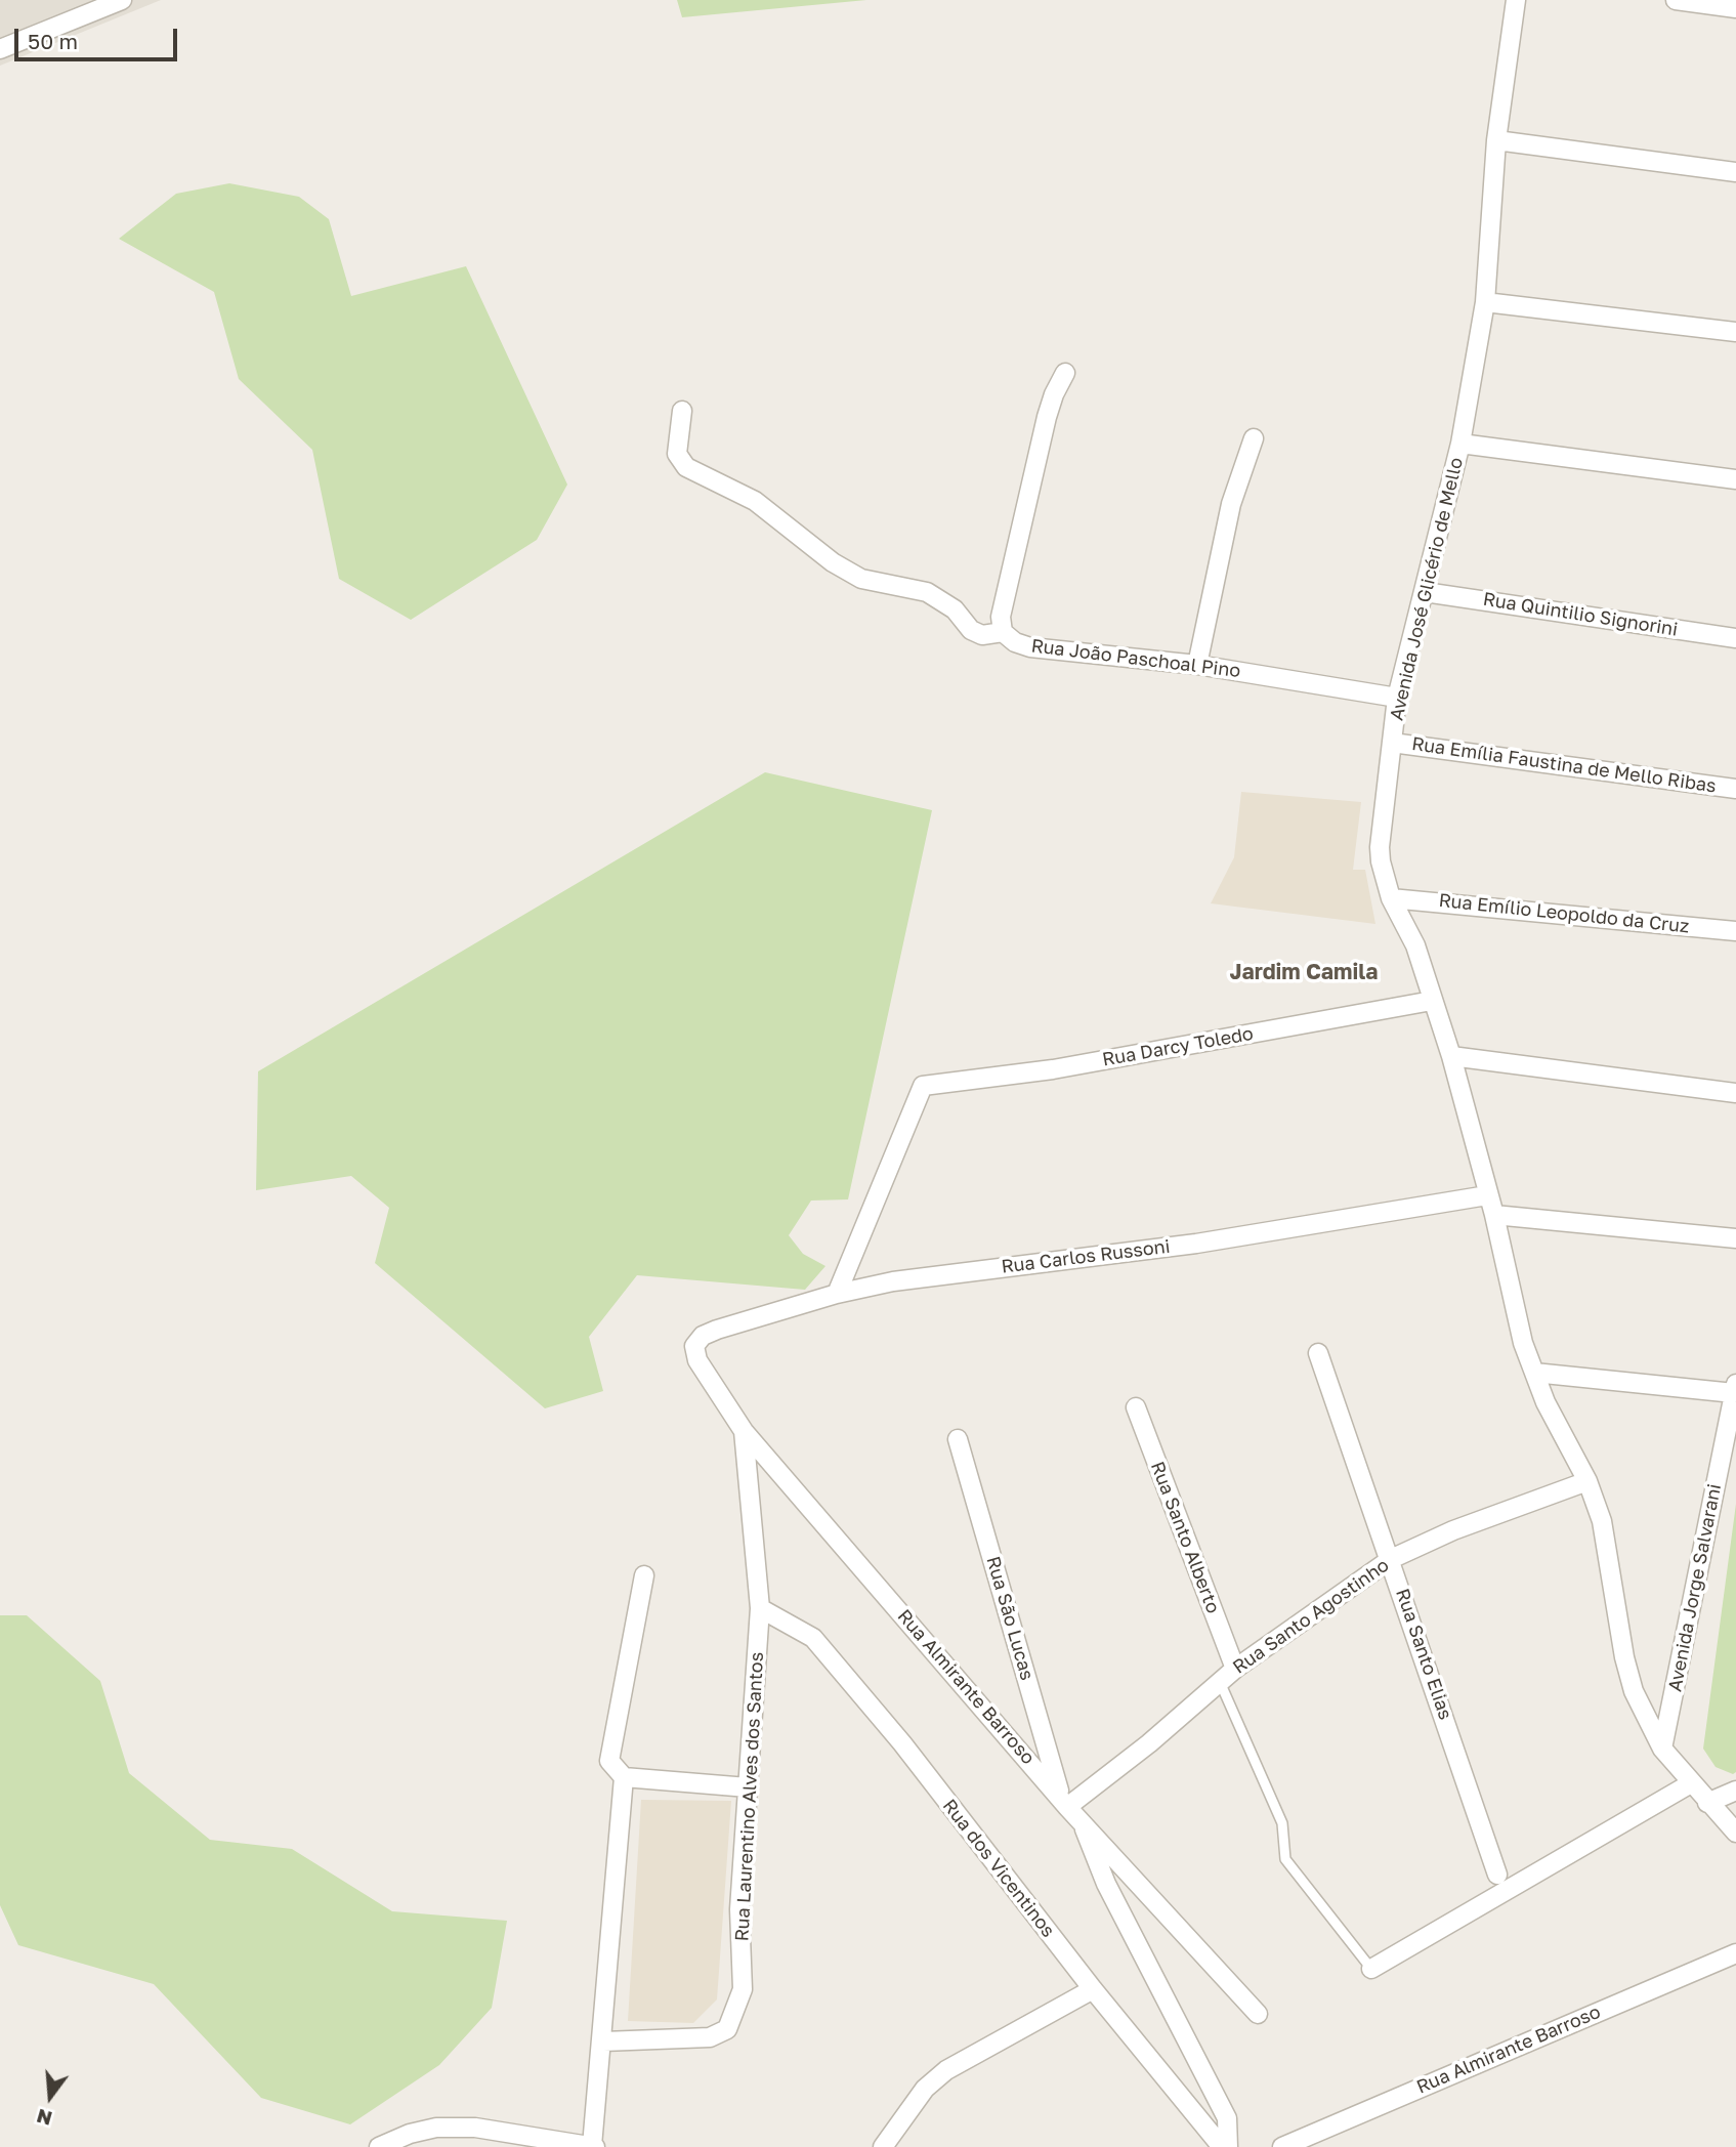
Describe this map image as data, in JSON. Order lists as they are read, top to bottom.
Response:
{
  "streets": {
    "street": [
      "Avenida José Glicério de Mello",
      "Rua Quintilio Signorini",
      "Rua João Paschoal Pino",
      "Rua Emília Faustina de Mello Ribas",
      "Rua Emílio Leopoldo da Cruz",
      "Rua Darcy Toledo",
      "Rua Carlos Russoni",
      "Rua Santo Alberto",
      "Avenida Jorge Salvarani",
      "Rua Santo Agostinho",
      "Rua São Lucas",
      "Rua Santo Elias",
      "Rua Almirante Barroso",
      "Rua Laurentino Alves dos Santos",
      "Rua dos Vicentinos"
    ]
  },
  "crossings": [
    ["Avenida José Glicério de Mello", "Rua Quintilio Signorini"],
    ["Avenida José Glicério de Mello", "Rua João Paschoal Pino"],
    ["Avenida José Glicério de Mello", "Rua Emília Faustina de Mello Ribas"],
    ["Avenida José Glicério de Mello", "Rua Emílio Leopoldo da Cruz"],
    ["Avenida José Glicério de Mello", "Rua Darcy Toledo"],
    ["Avenida José Glicério de Mello", "Rua Carlos Russoni"],
    ["Avenida José Glicério de Mello", "Avenida Jorge Salvarani"],
    ["Avenida José Glicério de Mello", "Rua Santo Agostinho"],
    ["Rua Darcy Toledo", "Rua Carlos Russoni"],
    ["Rua Carlos Russoni", "Rua Almirante Barroso"],
    ["Rua Santo Alberto", "Rua Santo Agostinho"],
    ["Rua Santo Agostinho", "Rua São Lucas"],
    ["Rua Santo Agostinho", "Rua Santo Elias"],
    ["Rua Santo Agostinho", "Rua Almirante Barroso"],
    ["Rua São Lucas", "Rua Almirante Barroso"],
    ["Rua Almirante Barroso", "Rua Laurentino Alves dos Santos"],
    ["Rua Laurentino Alves dos Santos", "Rua dos Vicentinos"]
  ],
  "districts": ["Jardim Camila"],
  "scale_bar": "50 m",
  "north": "bottom"
}
